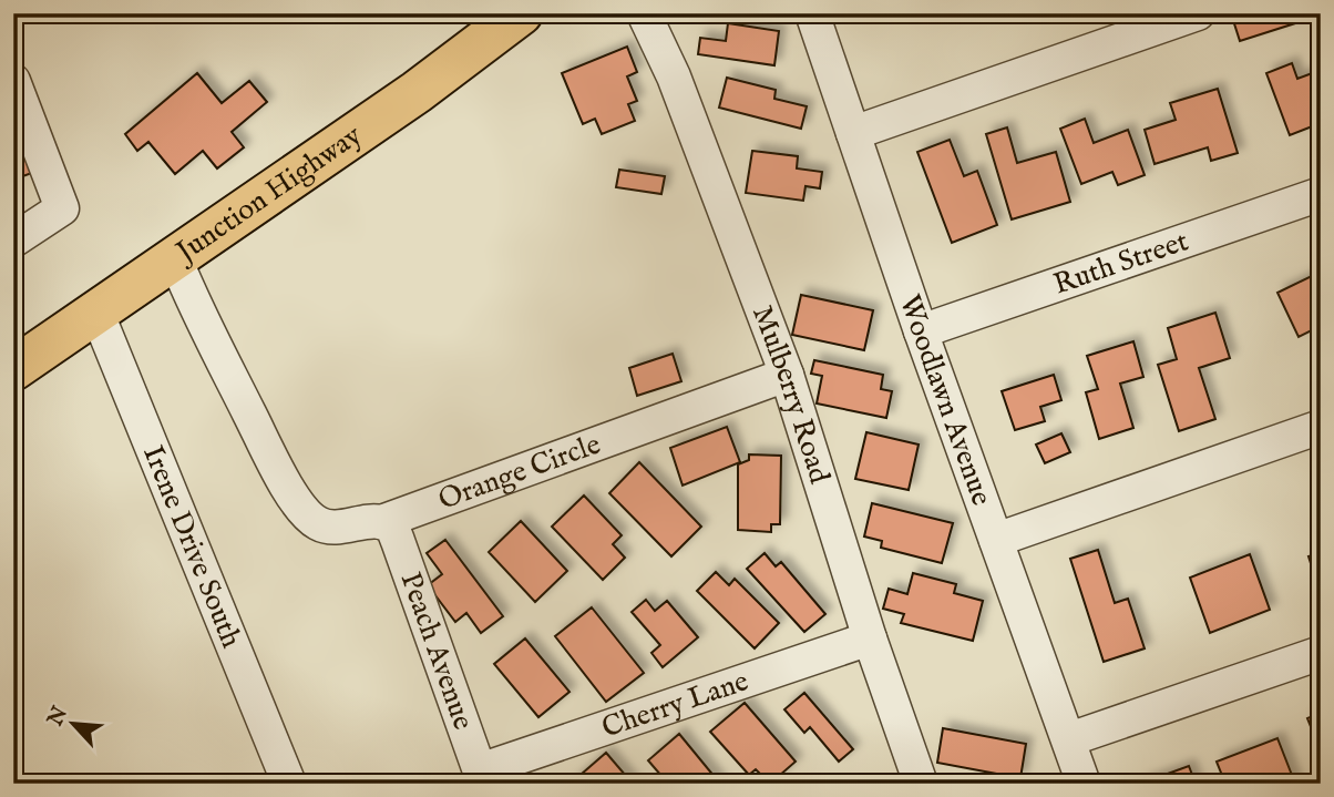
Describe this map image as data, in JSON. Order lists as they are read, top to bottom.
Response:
{
  "streets": {
    "main road": ["Junction Highway"],
    "street": [
      "Ruth Street",
      "Mulberry Road",
      "Woodlawn Avenue",
      "Orange Circle",
      "Irene Drive South",
      "Peach Avenue",
      "Cherry Lane"
    ]
  },
  "crossings": [
    ["Junction Highway", "Orange Circle"],
    ["Junction Highway", "Irene Drive South"],
    ["Ruth Street", "Woodlawn Avenue"],
    ["Mulberry Road", "Orange Circle"],
    ["Mulberry Road", "Cherry Lane"],
    ["Orange Circle", "Peach Avenue"],
    ["Peach Avenue", "Cherry Lane"]
  ],
  "north": "top left"
}
